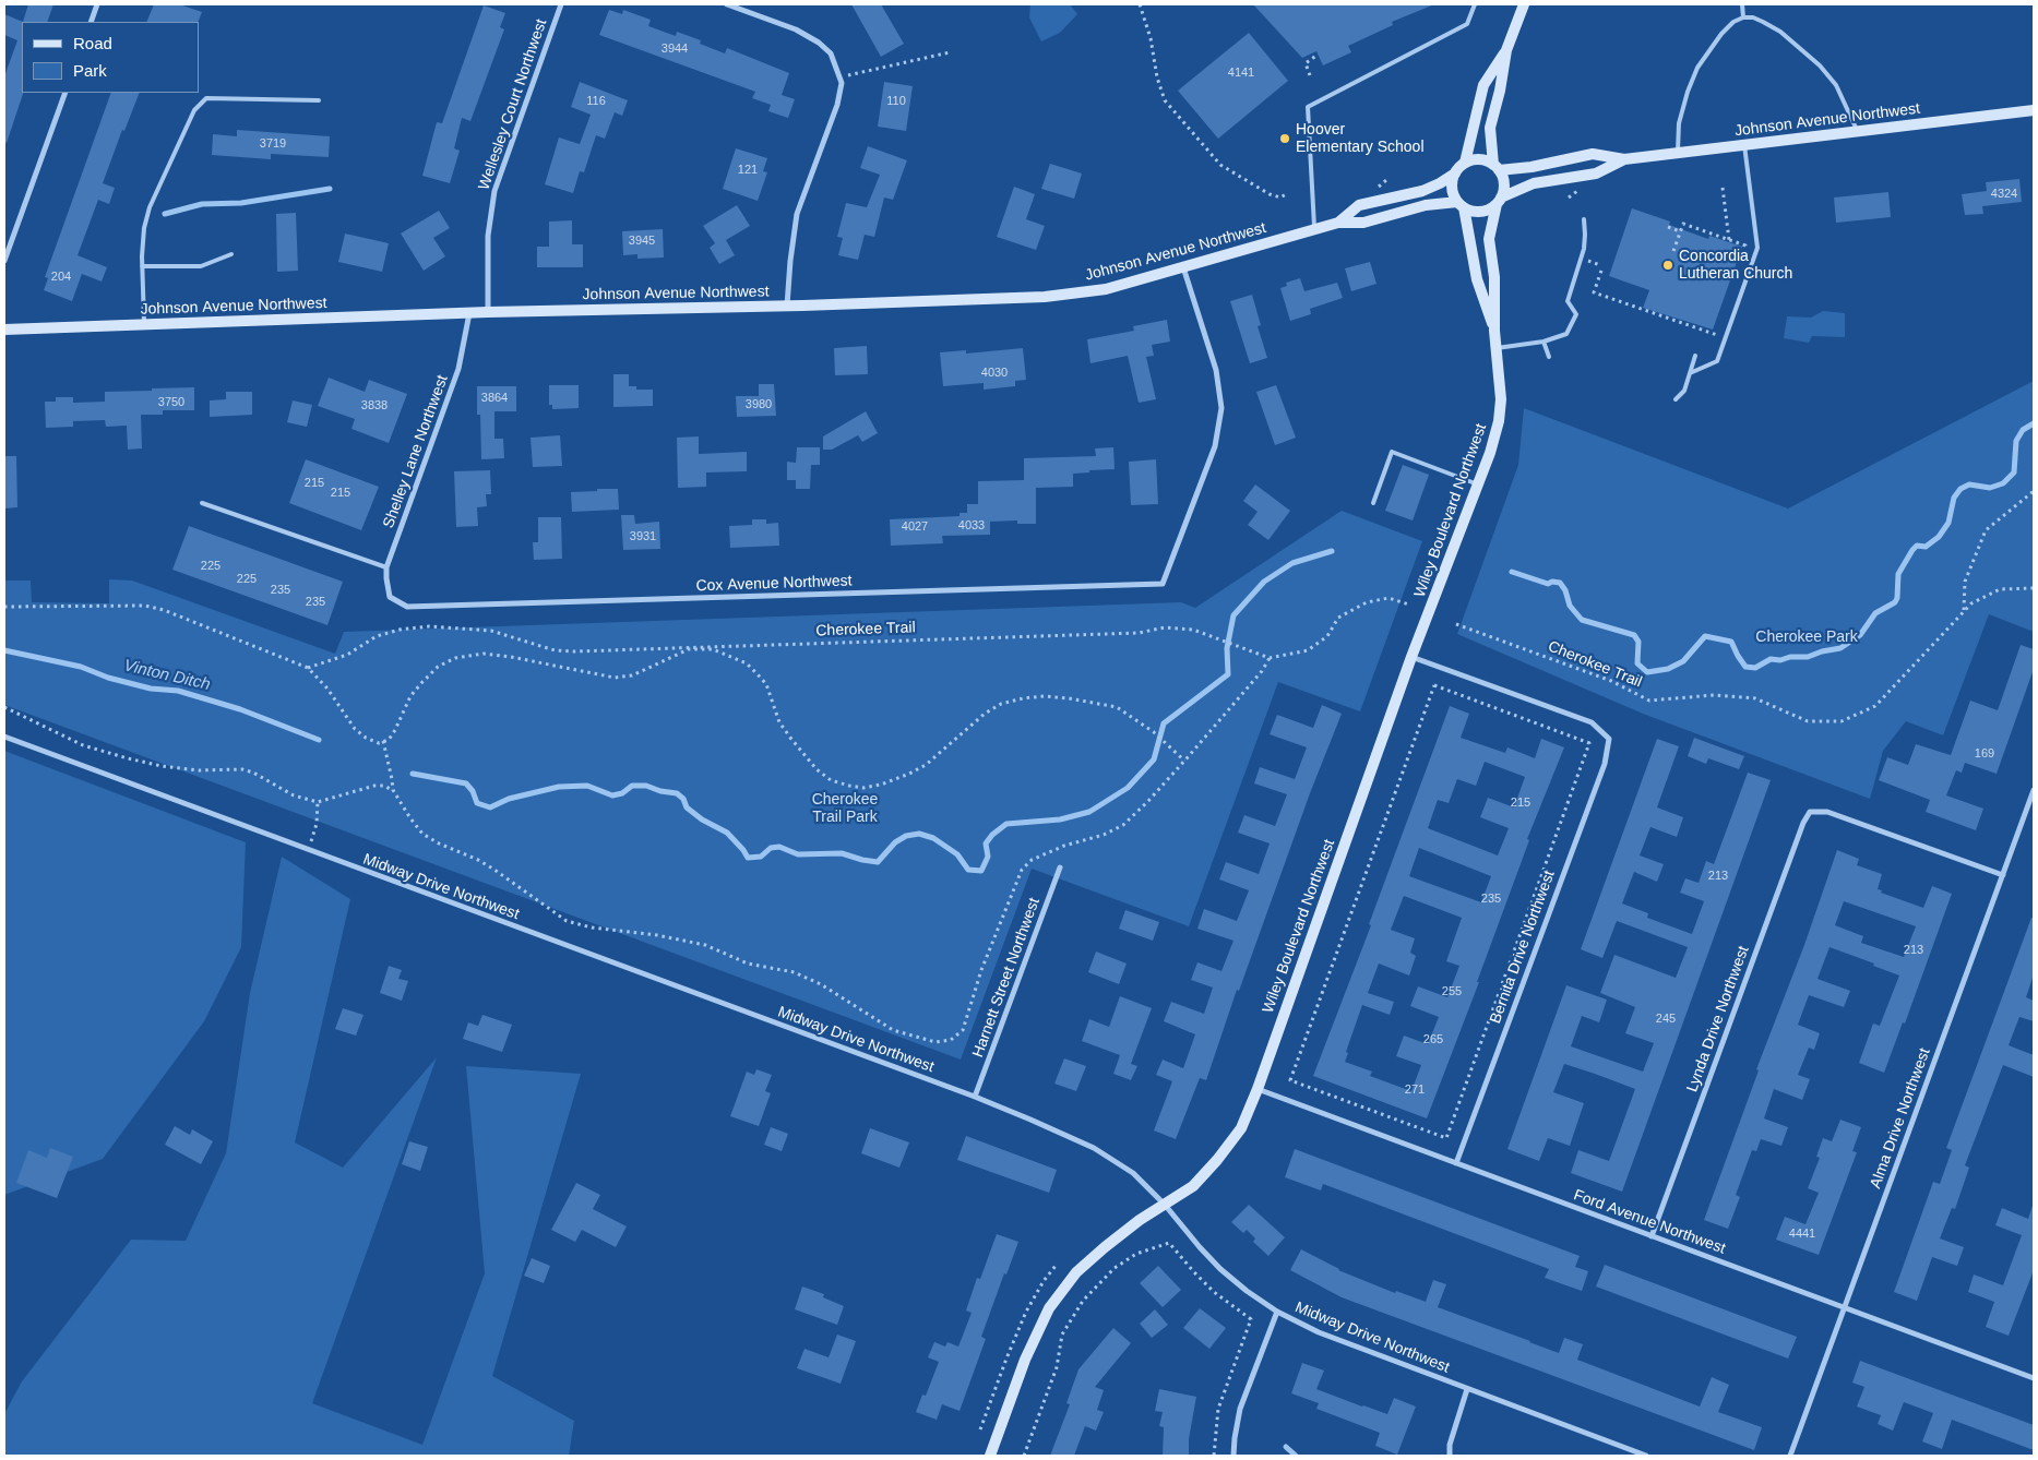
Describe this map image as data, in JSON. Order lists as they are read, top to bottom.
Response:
{
  "streets": {
    "street": [
      "Wellesley Court Northwest",
      "Johnson Avenue Northwest",
      "Shelley Lane Northwest",
      "Wiley Boulevard Northwest",
      "Cox Avenue Northwest",
      "Midway Drive Northwest",
      "Bernita Drive Northwest",
      "Harnett Street Northwest",
      "Lynda Drive Northwest",
      "Alma Drive Northwest",
      "Ford Avenue Northwest"
    ],
    "path": ["Cherokee Trail"]
  },
  "crossings": [
    ["Wellesley Court Northwest", "Johnson Avenue Northwest"],
    ["Johnson Avenue Northwest", "Shelley Lane Northwest"],
    ["Johnson Avenue Northwest", "Wiley Boulevard Northwest"],
    ["Johnson Avenue Northwest", "Cox Avenue Northwest"],
    ["Shelley Lane Northwest", "Cox Avenue Northwest"],
    ["Wiley Boulevard Northwest", "Midway Drive Northwest"],
    ["Wiley Boulevard Northwest", "Bernita Drive Northwest"],
    ["Wiley Boulevard Northwest", "Ford Avenue Northwest"],
    ["Midway Drive Northwest", "Harnett Street Northwest"],
    ["Bernita Drive Northwest", "Ford Avenue Northwest"],
    ["Lynda Drive Northwest", "Alma Drive Northwest"],
    ["Lynda Drive Northwest", "Ford Avenue Northwest"],
    ["Alma Drive Northwest", "Ford Avenue Northwest"]
  ],
  "water": ["Vinton Ditch"],
  "parks": ["Cherokee Park", "Cherokee Trail Park"],
  "places": ["Hoover Elementary School", "Concordia Lutheran Church"],
  "house_numbers": [
    "3944",
    "4141",
    "116",
    "110",
    "3719",
    "121",
    "4324",
    "3945",
    "204",
    "4030",
    "3864",
    "3750",
    "3980",
    "3838",
    "215",
    "215",
    "4033",
    "4027",
    "3931",
    "225",
    "225",
    "235",
    "235",
    "169",
    "215",
    "213",
    "235",
    "213",
    "255",
    "245",
    "265",
    "271",
    "4441"
  ],
  "legend": ["Road", "Park"]
}
